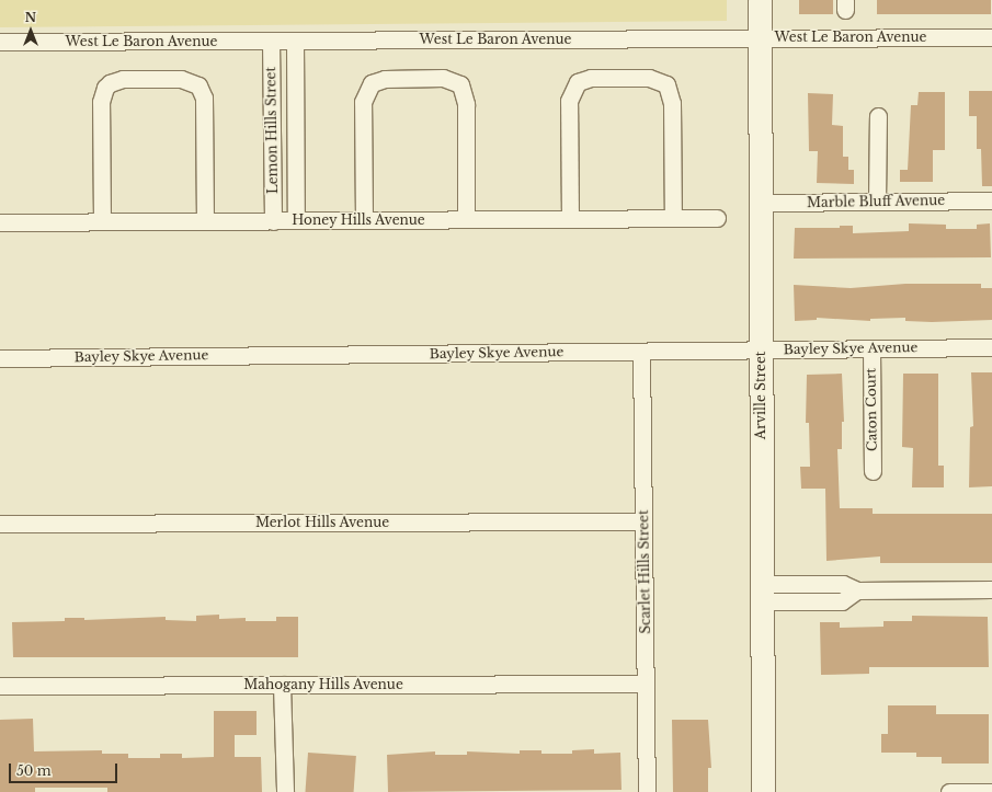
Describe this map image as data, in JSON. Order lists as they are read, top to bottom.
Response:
{
  "streets": {
    "street": [
      "West Le Baron Avenue",
      "Lemon Hills Street",
      "Marble Bluff Avenue",
      "Honey Hills Avenue",
      "Bayley Skye Avenue",
      "Arville Street",
      "Caton Court",
      "Merlot Hills Avenue",
      "Scarlet Hills Street",
      "Mahogany Hills Avenue"
    ]
  },
  "crossings": [
    ["West Le Baron Avenue", "Lemon Hills Street"],
    ["West Le Baron Avenue", "Arville Street"],
    ["Lemon Hills Street", "Honey Hills Avenue"],
    ["Marble Bluff Avenue", "Arville Street"],
    ["Bayley Skye Avenue", "Arville Street"],
    ["Bayley Skye Avenue", "Caton Court"],
    ["Bayley Skye Avenue", "Scarlet Hills Street"],
    ["Merlot Hills Avenue", "Scarlet Hills Street"],
    ["Scarlet Hills Street", "Mahogany Hills Avenue"]
  ],
  "scale_bar": "50 m",
  "north": "top"
}
